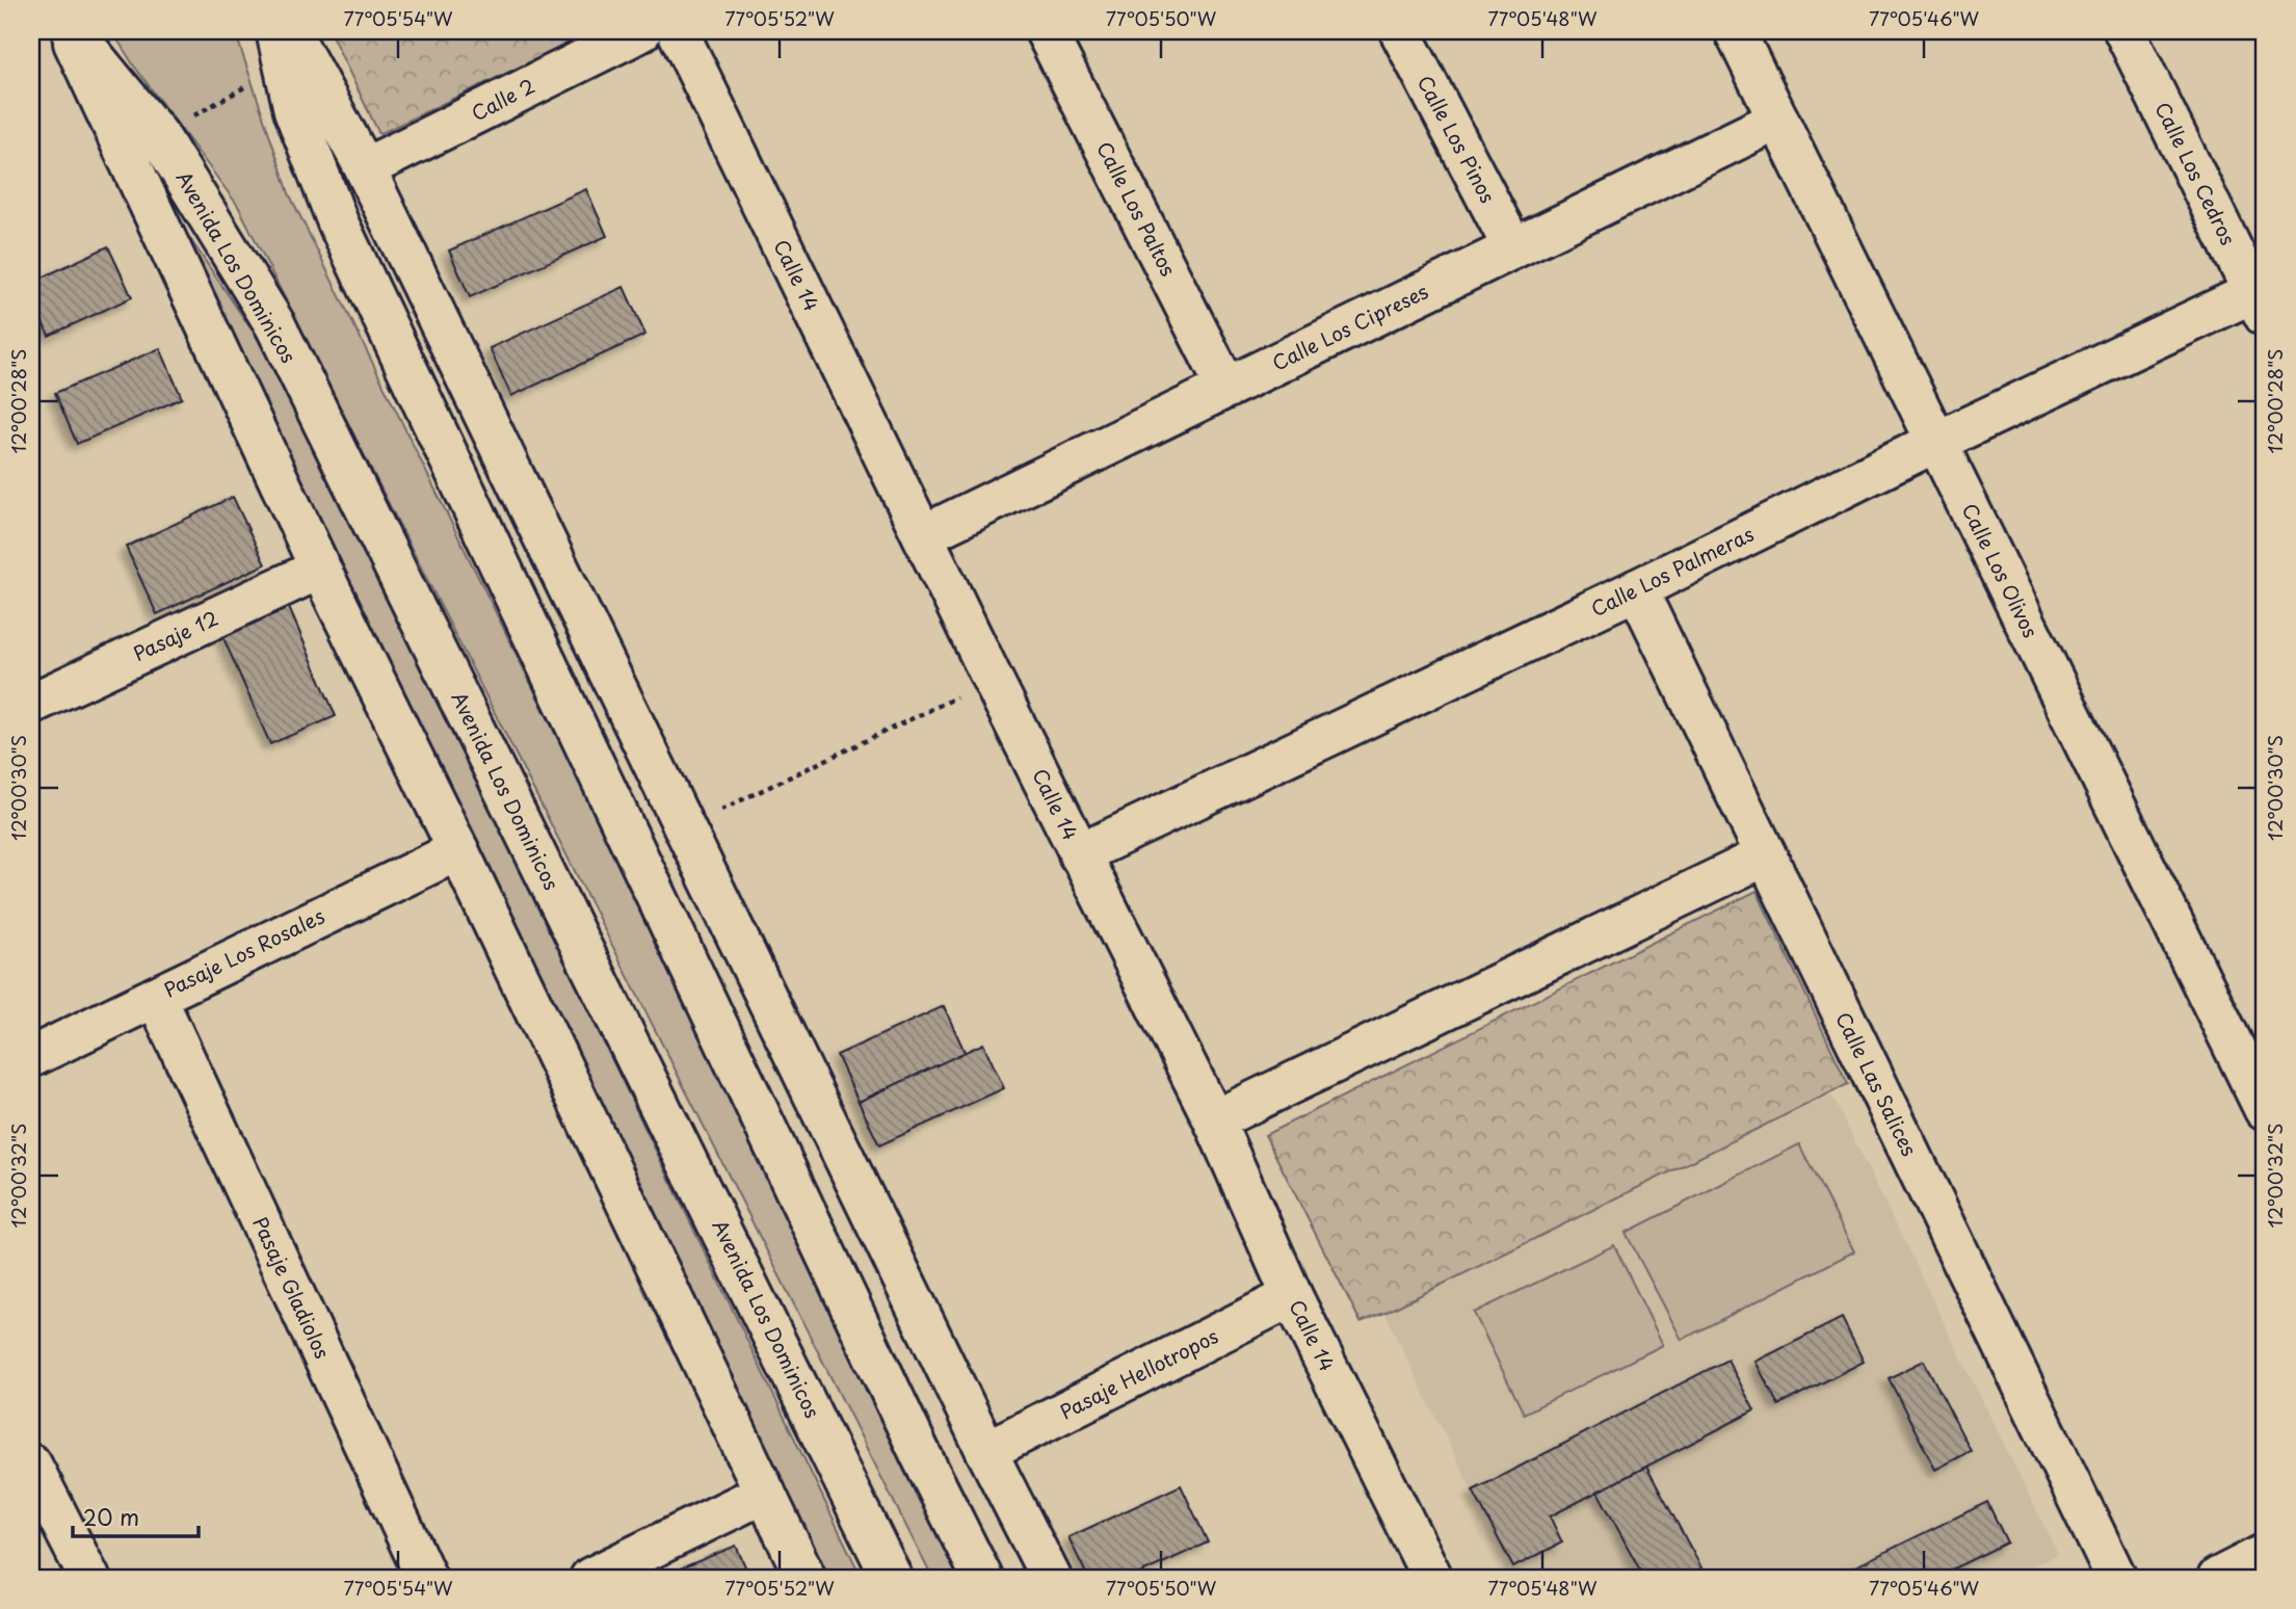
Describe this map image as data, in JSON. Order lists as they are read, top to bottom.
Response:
{
  "streets": {
    "street": [
      "Calle 2",
      "Calle Los Pinos",
      "Calle Los Cedros",
      "Calle Los Paltos",
      "Avenida Los Dominicos",
      "Calle 14",
      "Calle Los Cipreses",
      "Calle Los Olivos",
      "Calle Los Palmeras",
      "Pasaje 12",
      "Pasaje Los Rosales",
      "Calle Las Salices",
      "Pasaje Gladiolos",
      "Pasaje Hellotropos"
    ]
  },
  "crossings": [
    ["Calle Los Pinos", "Calle Los Cipreses"],
    ["Calle Los Cedros", "Calle Los Palmeras"],
    ["Calle Los Paltos", "Calle Los Cipreses"],
    ["Avenida Los Dominicos", "Pasaje 12"],
    ["Avenida Los Dominicos", "Pasaje Los Rosales"],
    ["Calle 14", "Calle Los Cipreses"],
    ["Calle 14", "Calle Los Palmeras"],
    ["Calle 14", "Pasaje Hellotropos"],
    ["Calle Los Cipreses", "Calle Los Olivos"],
    ["Calle Los Olivos", "Calle Los Palmeras"],
    ["Calle Los Palmeras", "Calle Las Salices"],
    ["Pasaje Los Rosales", "Pasaje Gladiolos"]
  ],
  "scale_bar": "20 m",
  "coordinates": [
    "77°05'54\"W",
    "77°05'52\"W",
    "77°05'50\"W",
    "77°05'48\"W",
    "77°05'46\"W",
    "12°00'28\"S",
    "12°00'30\"S",
    "12°00'32\"S"
  ]
}
